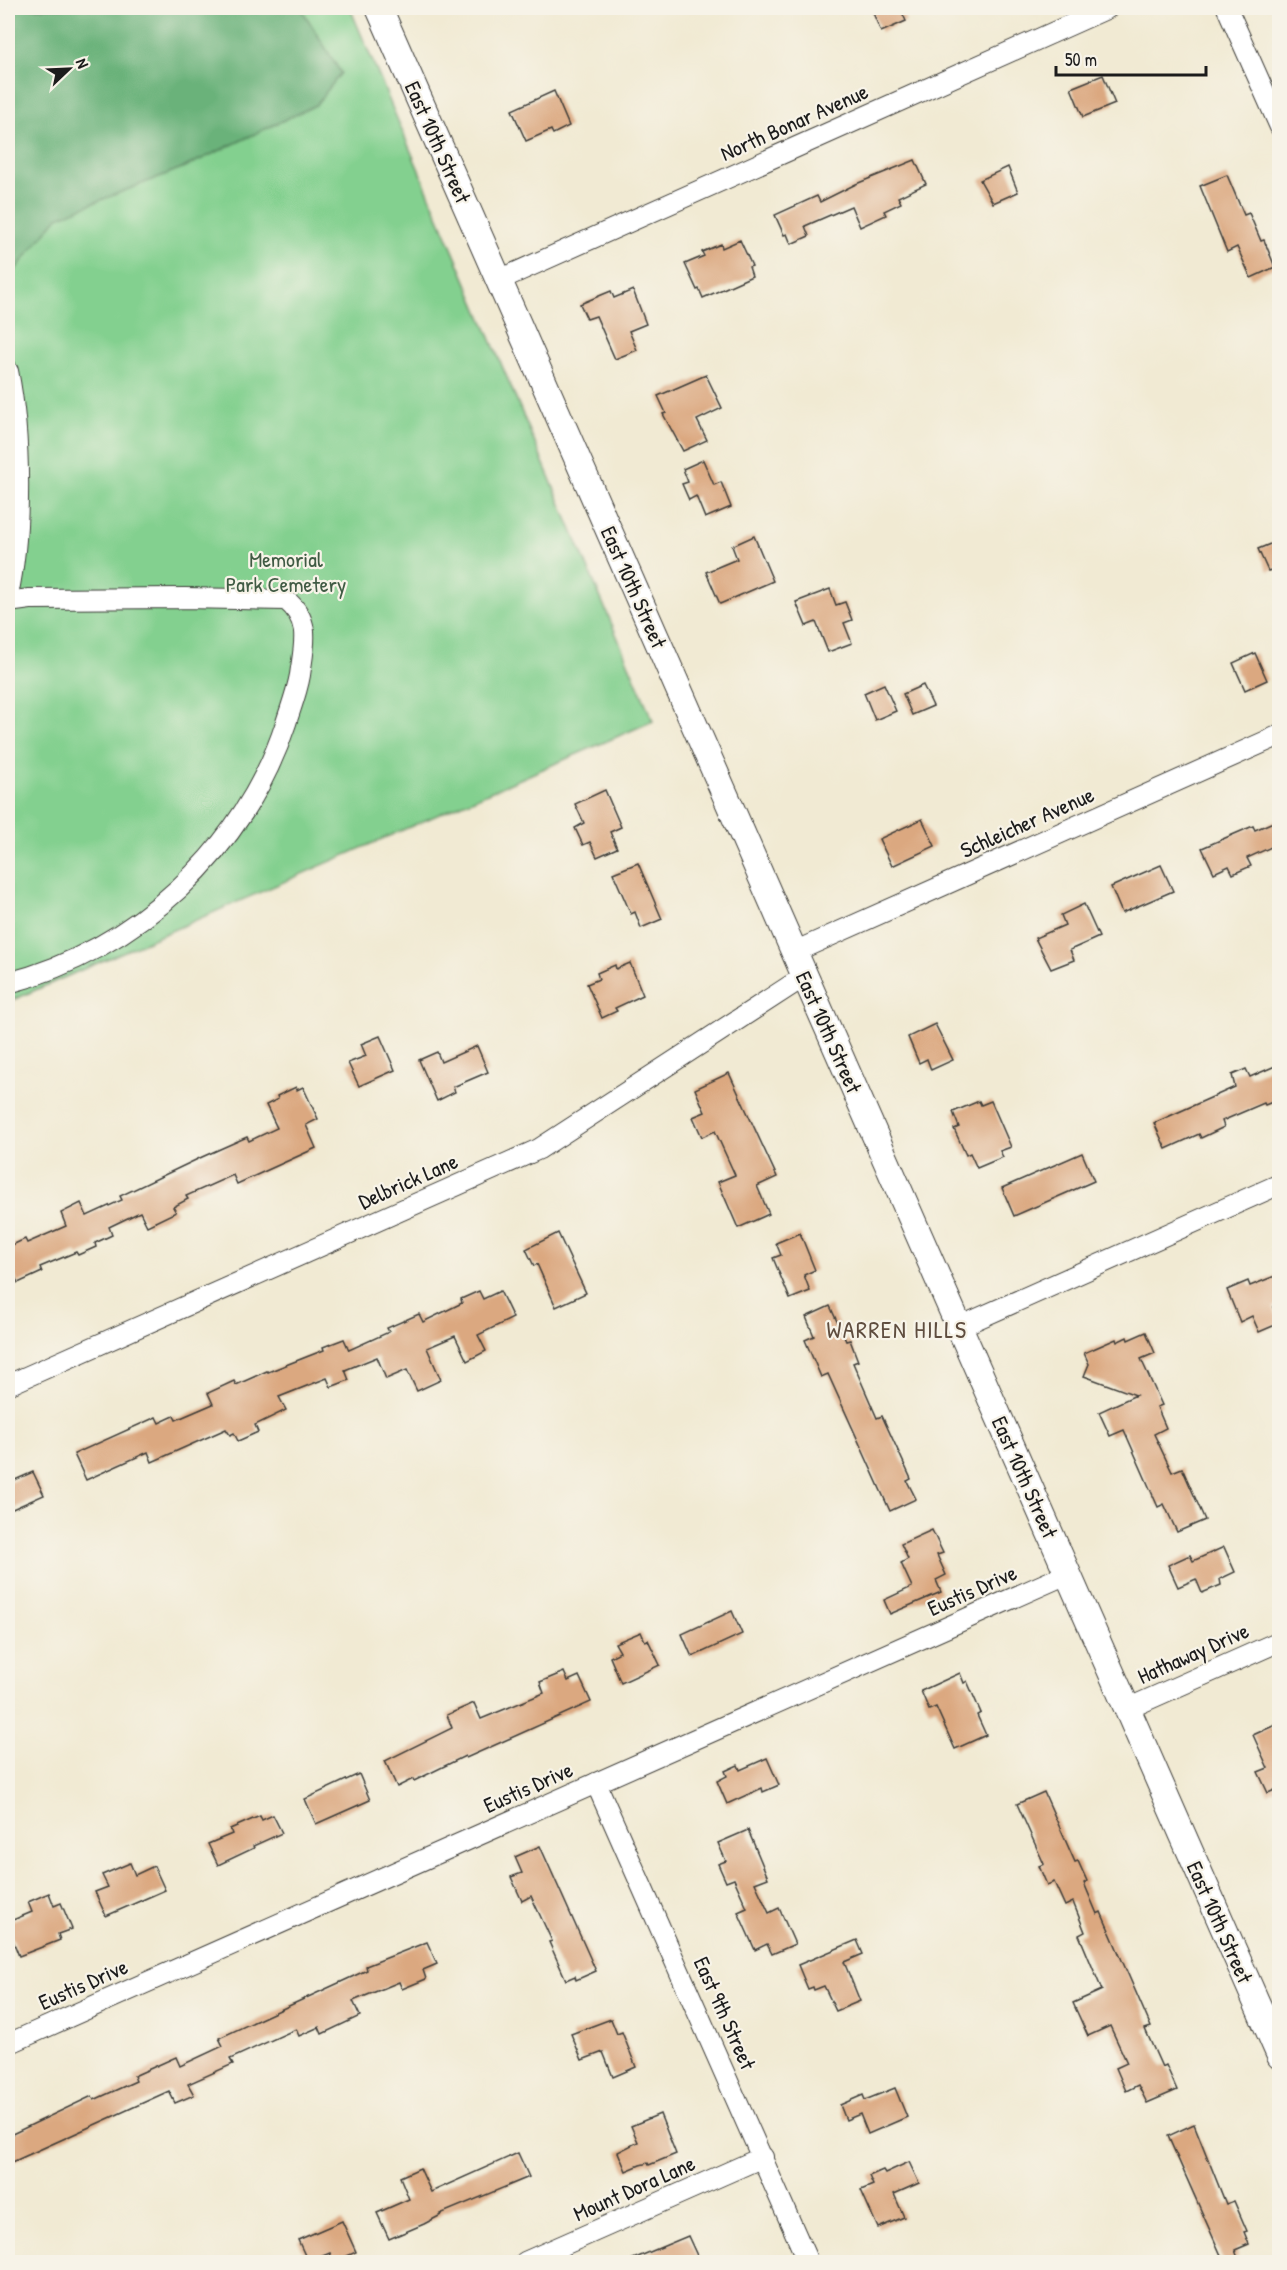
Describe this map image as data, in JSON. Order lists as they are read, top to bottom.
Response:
{
  "streets": {
    "main road": ["East 10th Street"],
    "street": [
      "North Bonar Avenue",
      "Schleicher Avenue",
      "Delbrick Lane",
      "Eustis Drive",
      "Hathaway Drive",
      "East 9th Street",
      "Mount Dora Lane"
    ]
  },
  "crossings": [
    ["North Bonar Avenue", "East 10th Street"],
    ["East 10th Street", "Schleicher Avenue"],
    ["East 10th Street", "Delbrick Lane"],
    ["East 10th Street", "Eustis Drive"],
    ["East 10th Street", "Hathaway Drive"],
    ["Eustis Drive", "East 9th Street"],
    ["East 9th Street", "Mount Dora Lane"]
  ],
  "districts": ["WARREN HILLS"],
  "parks": ["Memorial Park Cemetery"],
  "scale_bar": "50 m",
  "north": "top right"
}
